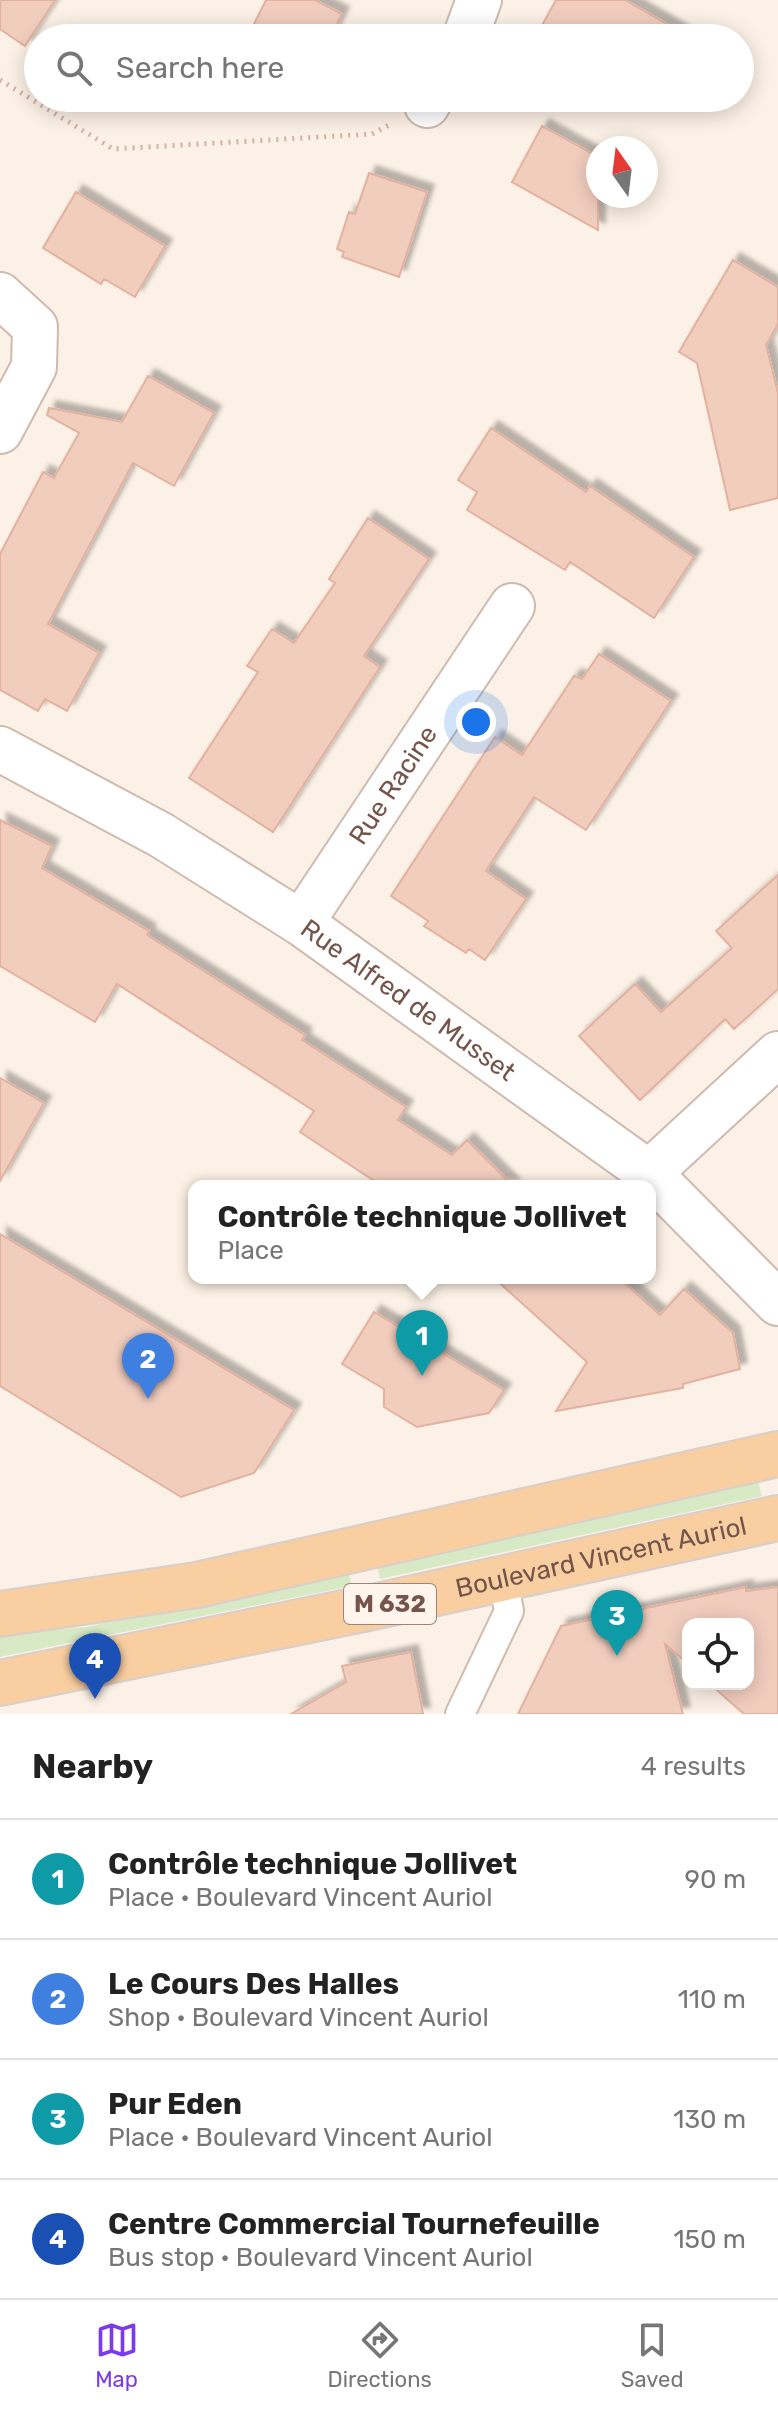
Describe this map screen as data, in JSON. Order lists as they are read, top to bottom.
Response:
{
  "streets": {
    "main road": ["Boulevard Vincent Auriol", "M 632"],
    "street": ["Rue Racine", "Rue Alfred de Musset"]
  },
  "crossings": [
    ["Rue Racine", "Rue Alfred de Musset"]
  ],
  "north": "top",
  "page": {
    "search": "Search here",
    "popup": ["Contrôle technique Jollivet", "Place"],
    "pins": [
      "1",
      "2",
      "3",
      "4"
    ],
    "heading": ["Nearby", "4 results"],
    "list": [
      {
        "mark": "1",
        "name": "Contrôle technique Jollivet",
        "note": "Place · Boulevard Vincent Auriol",
        "value": "90 m"
      },
      {
        "mark": "2",
        "name": "Le Cours Des Halles",
        "note": "Shop · Boulevard Vincent Auriol",
        "value": "110 m"
      },
      {
        "mark": "3",
        "name": "Pur Eden",
        "note": "Place · Boulevard Vincent Auriol",
        "value": "130 m"
      },
      {
        "mark": "4",
        "name": "Centre Commercial Tournefeuille",
        "note": "Bus stop · Boulevard Vincent Auriol",
        "value": "150 m"
      }
    ],
    "nav": ["Map", "Directions", "Saved"]
  }
}
